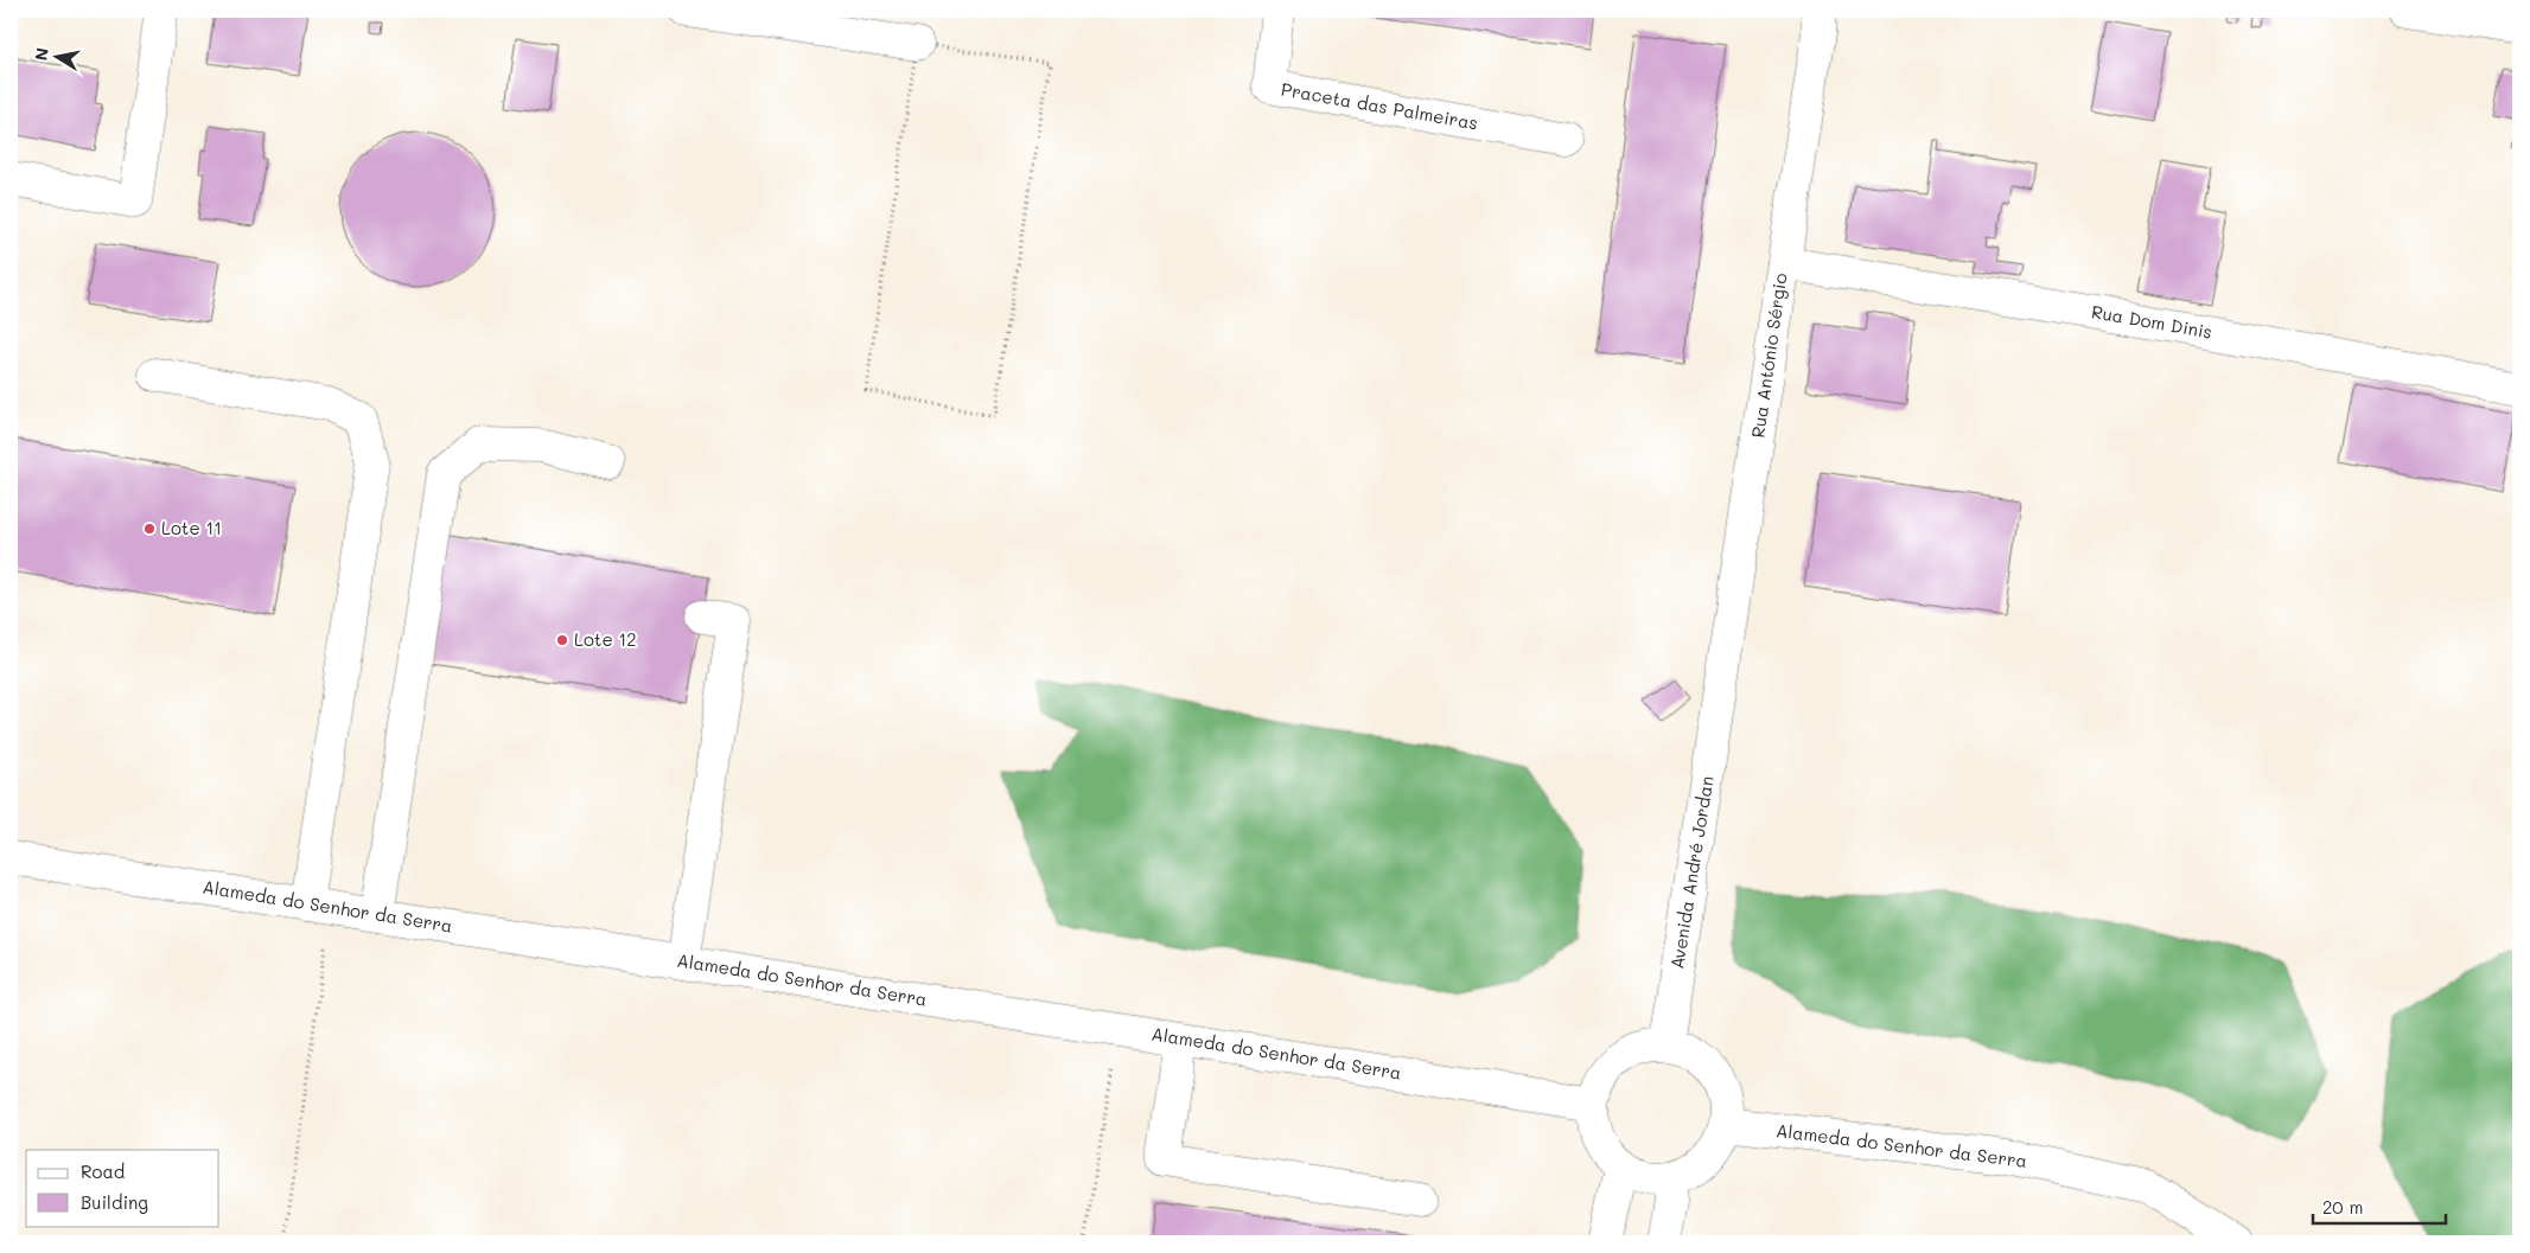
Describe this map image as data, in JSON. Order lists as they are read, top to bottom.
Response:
{
  "streets": {
    "street": [
      "Praceta das Palmeiras",
      "Rua Dom Dinis",
      "Rua António Sérgio",
      "Avenida André Jordan",
      "Alameda do Senhor da Serra"
    ]
  },
  "crossings": [
    ["Rua Dom Dinis", "Rua António Sérgio"],
    ["Rua António Sérgio", "Avenida André Jordan"],
    ["Avenida André Jordan", "Alameda do Senhor da Serra"]
  ],
  "places": ["Lote 11", "Lote 12"],
  "legend": ["Road", "Building"],
  "scale_bar": "20 m",
  "north": "left"
}
